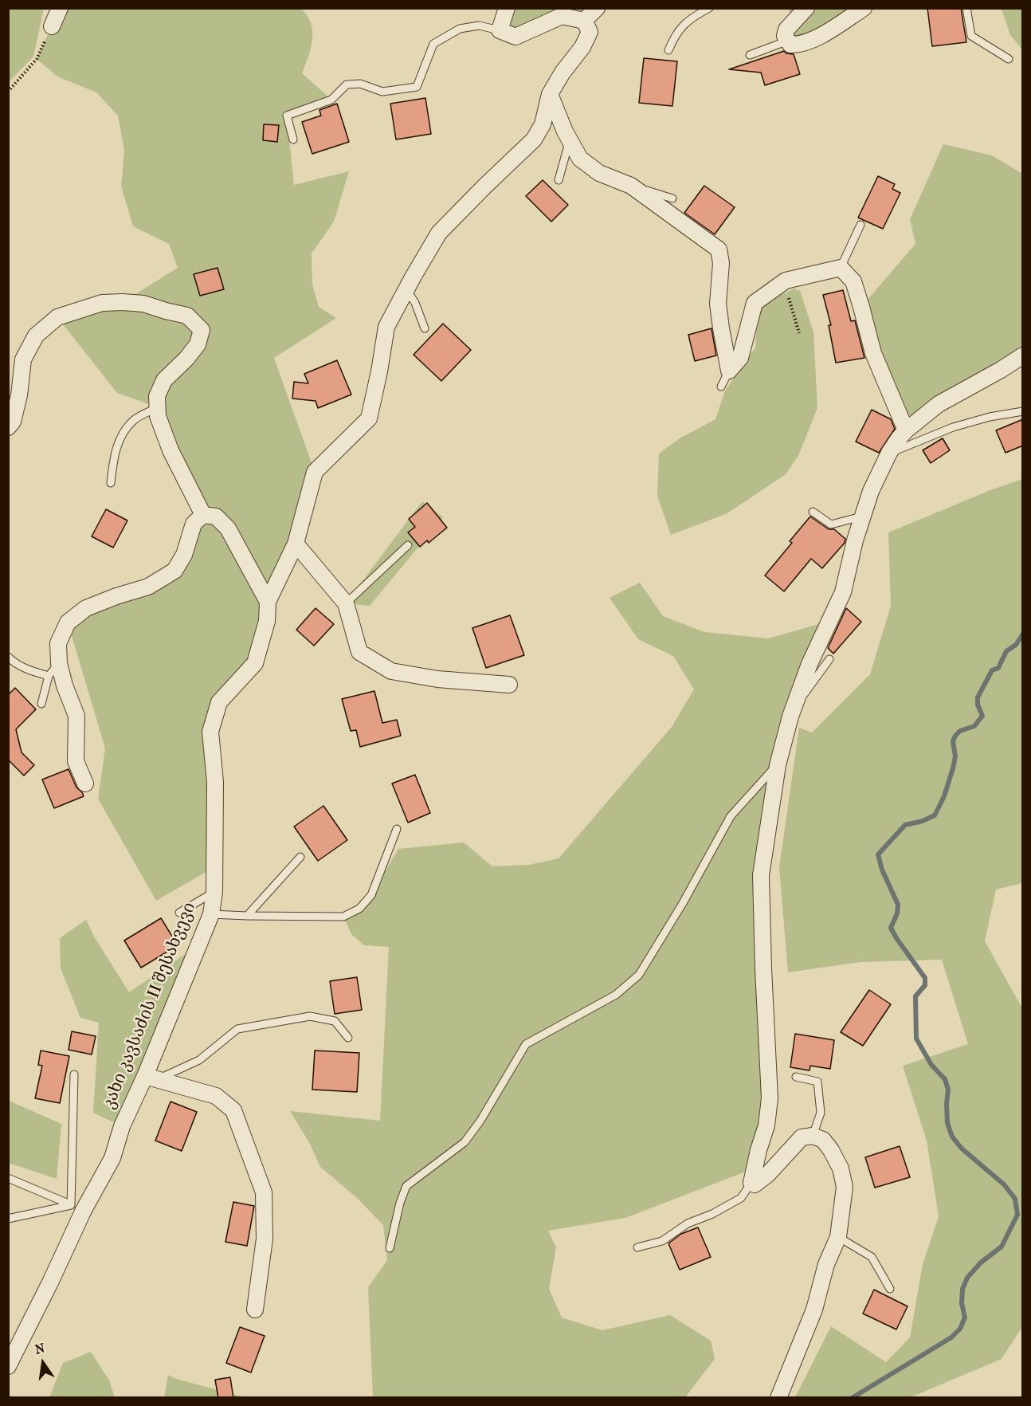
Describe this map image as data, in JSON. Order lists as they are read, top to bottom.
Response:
{
  "streets": {
    "street": ["კახი კავსაძის II შესახვევი"]
  },
  "north": "top"
}
